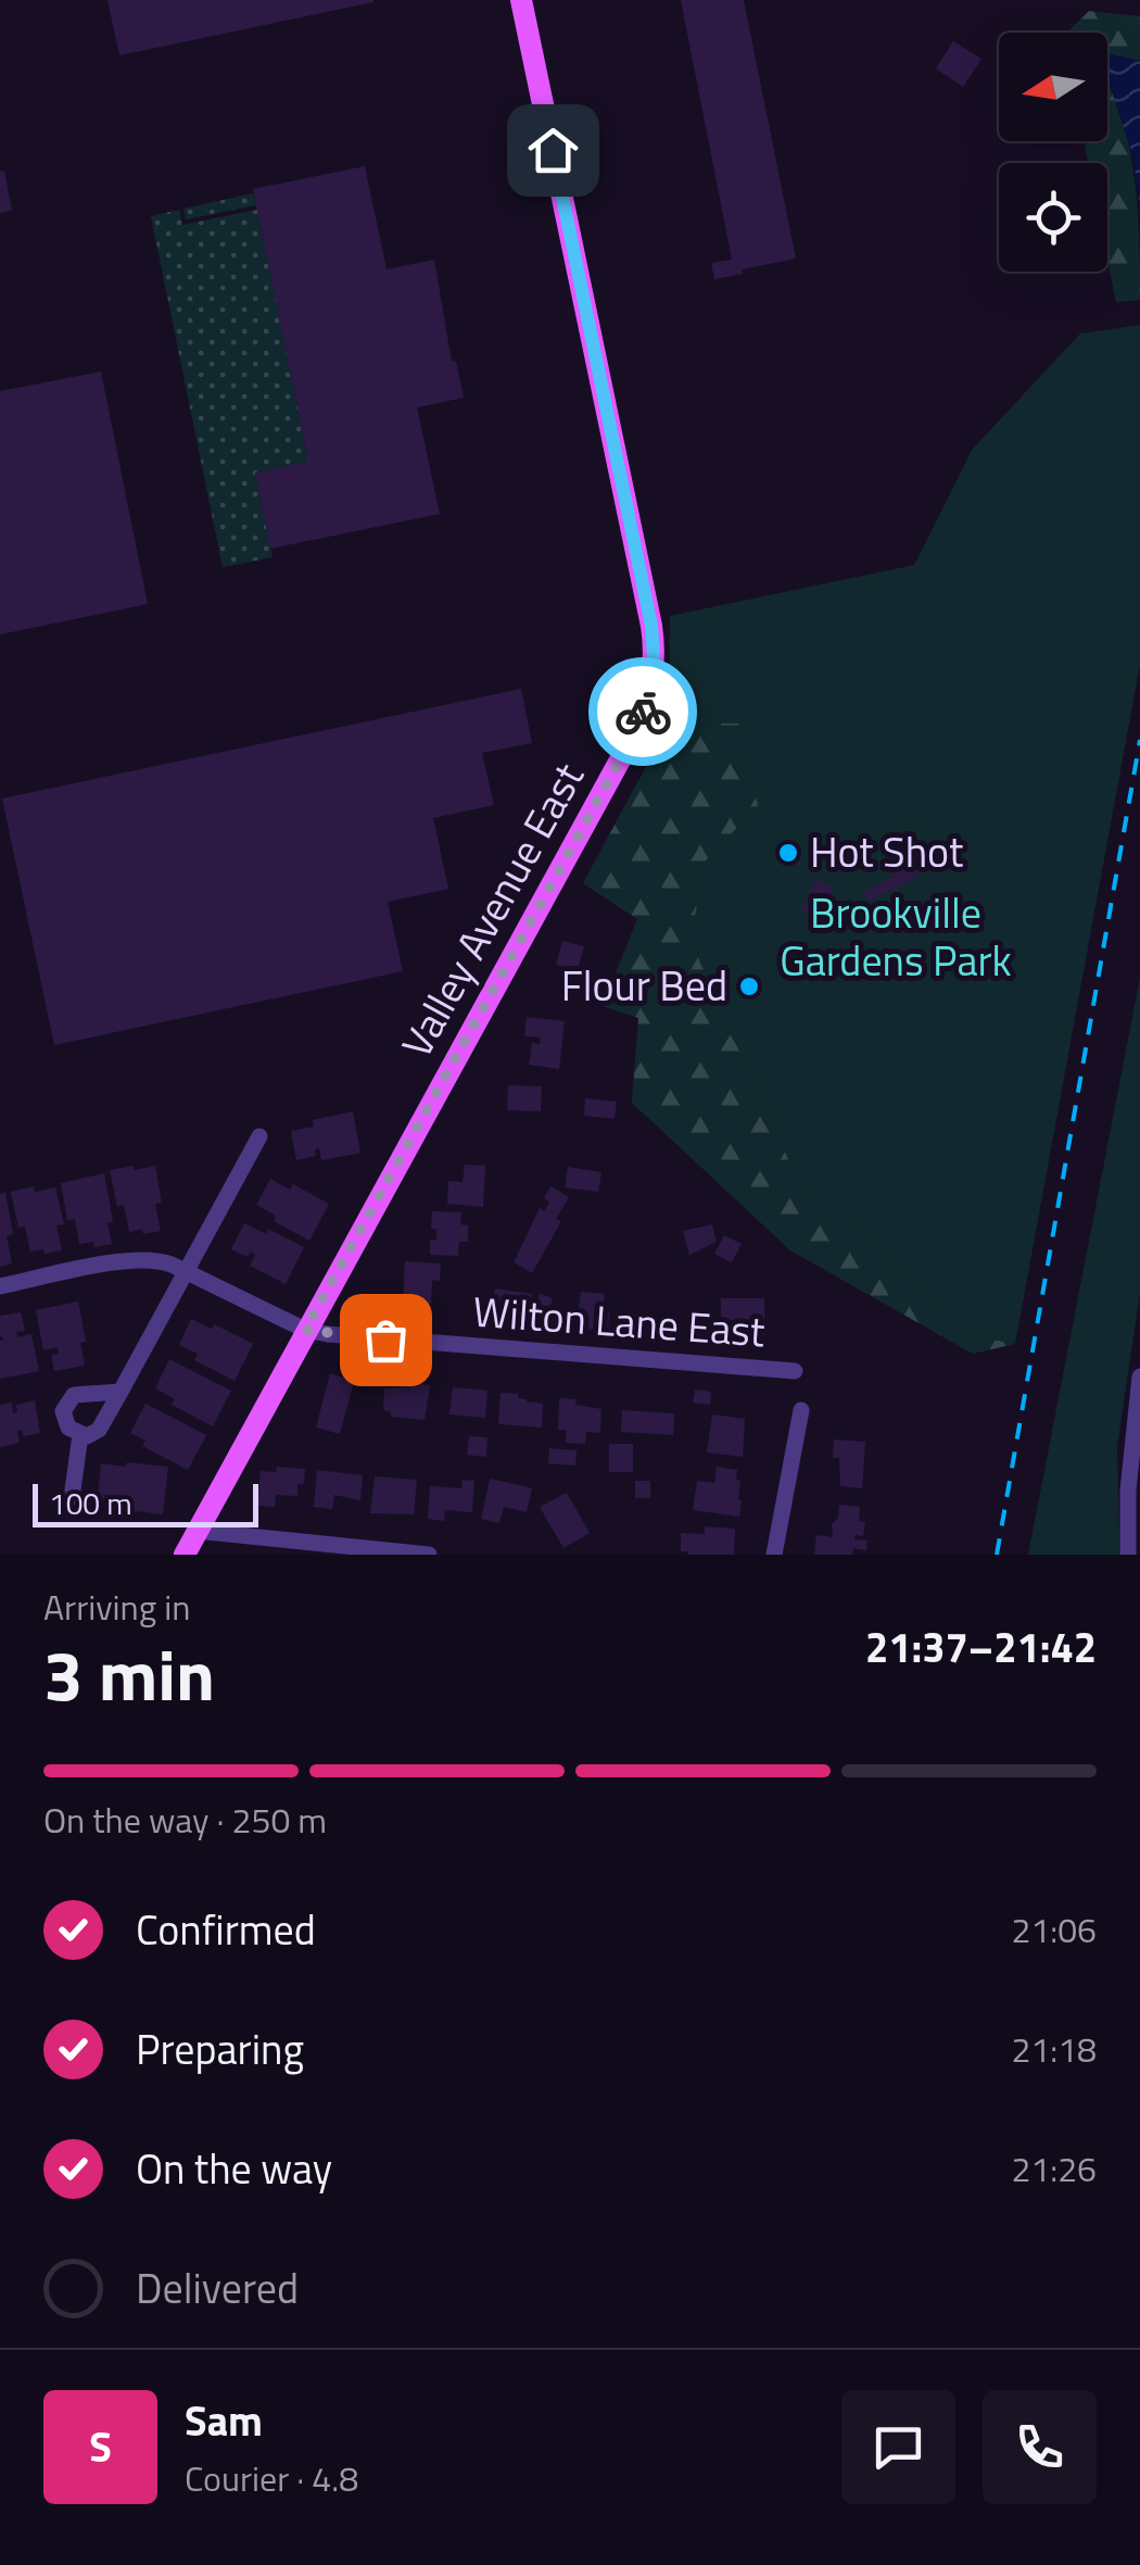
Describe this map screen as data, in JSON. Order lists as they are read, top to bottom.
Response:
{
  "streets": {
    "main road": ["Valley Avenue East"],
    "street": ["Wilton Lane East"]
  },
  "crossings": [
    ["Valley Avenue East", "Wilton Lane East"]
  ],
  "parks": ["Brookville Gardens Park"],
  "places": ["Hot Shot", "Flour Bed"],
  "scale_bar": "100 m",
  "north": "left",
  "page": {
    "scale": "100 m",
    "heading": ["3 min", "Arriving in", "21:37–21:42"],
    "panel": ["Sam", "Courier · 4.8"],
    "bar": "On the way · 250 m",
    "list": [
      ["Confirmed", "21:06"],
      ["Preparing", "21:18"],
      ["On the way", "21:26"],
      "Delivered"
    ],
    "round": "S"
  }
}
